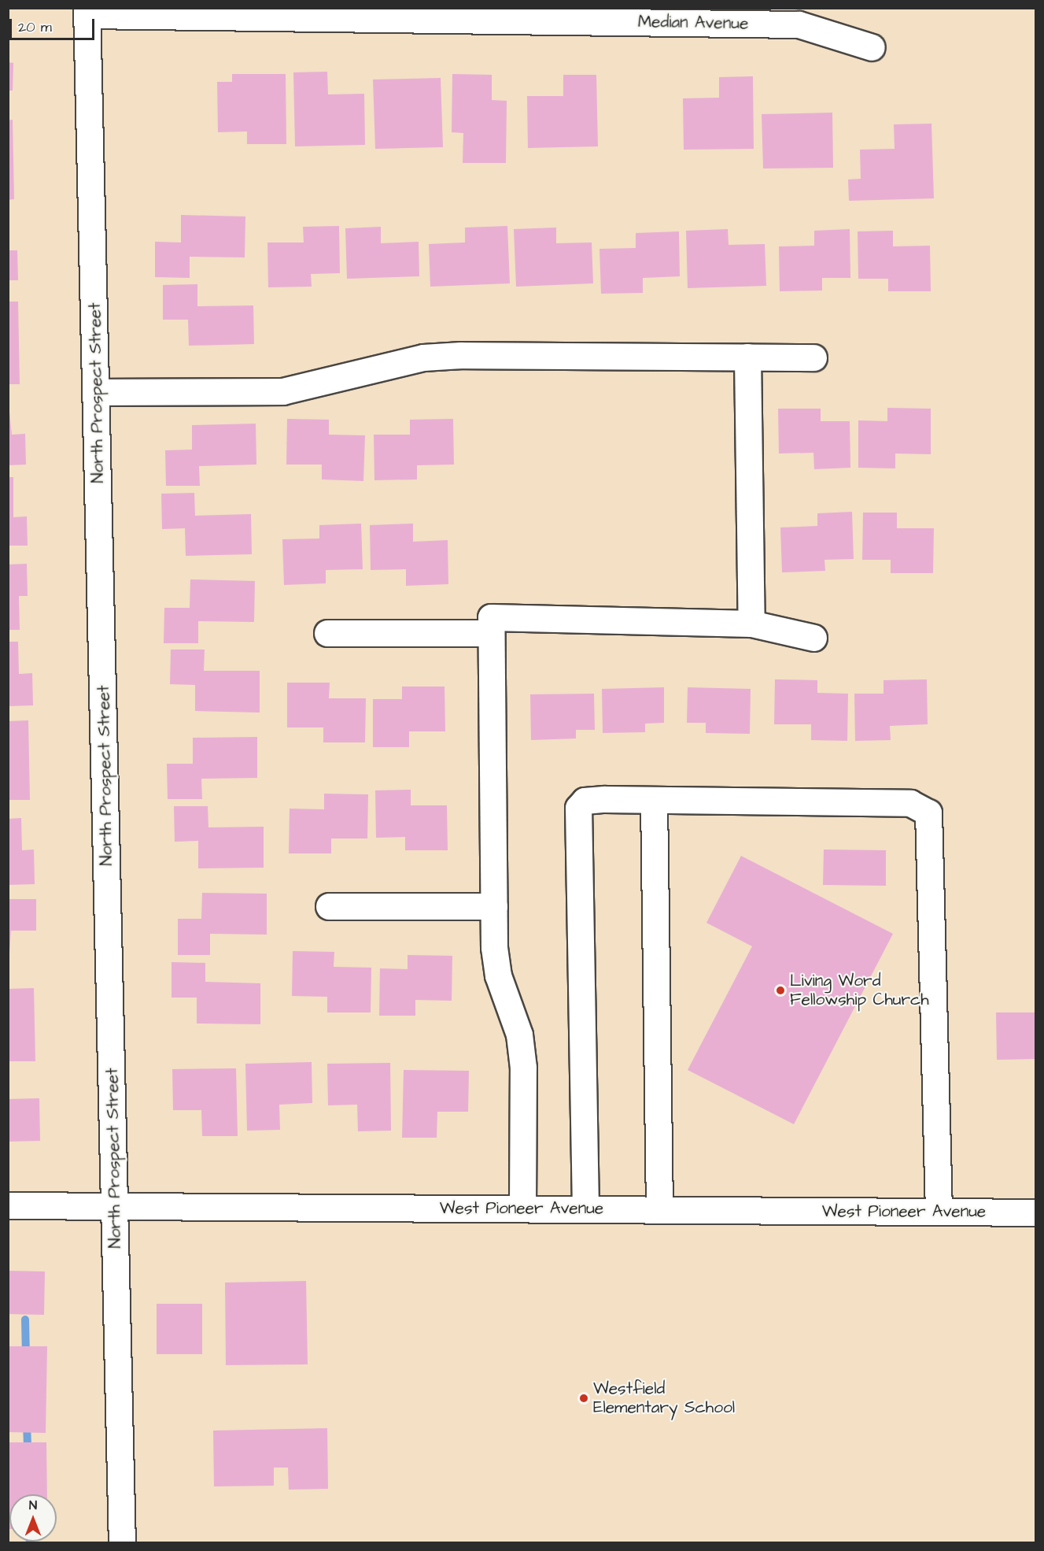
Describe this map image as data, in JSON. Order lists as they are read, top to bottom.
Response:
{
  "streets": {
    "street": ["Median Avenue", "North Prospect Street", "West Pioneer Avenue"]
  },
  "crossings": [
    ["Median Avenue", "North Prospect Street"],
    ["North Prospect Street", "West Pioneer Avenue"]
  ],
  "places": ["Living Word Fellowship Church", "Westfield Elementary School"],
  "scale_bar": "20 m",
  "north": "top"
}
